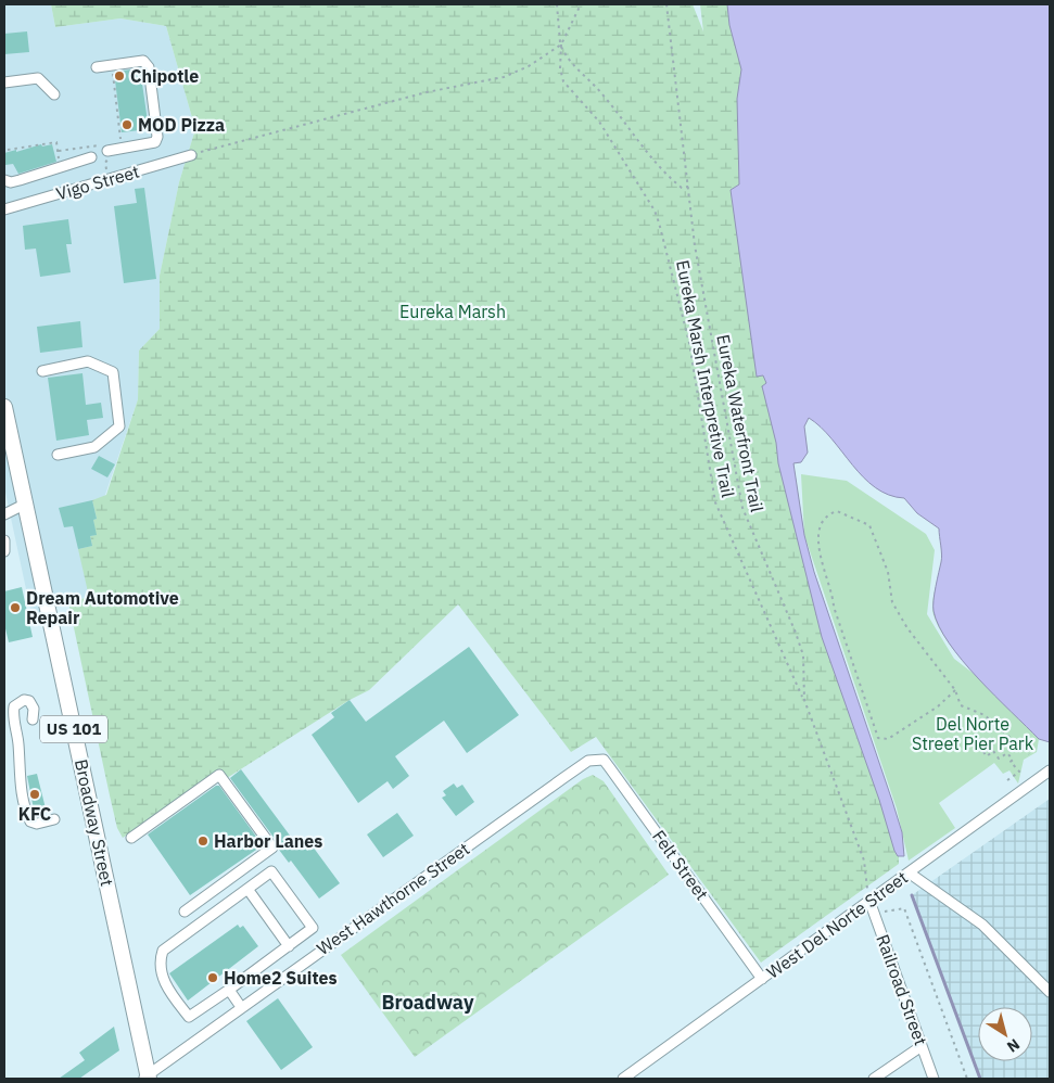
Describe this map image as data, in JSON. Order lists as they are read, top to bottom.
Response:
{
  "streets": {
    "highway": ["US 101", "Broadway Street"],
    "street": [
      "Vigo Street",
      "Felt Street",
      "West Hawthorne Street",
      "West Del Norte Street",
      "Railroad Street"
    ],
    "path": ["Eureka Marsh Interpretive Trail", "Eureka Waterfront Trail"]
  },
  "crossings": [
    ["Eureka Marsh Interpretive Trail", "Eureka Waterfront Trail"],
    ["Eureka Waterfront Trail", "West Del Norte Street"],
    ["Eureka Waterfront Trail", "Railroad Street"],
    ["Broadway Street", "West Hawthorne Street"],
    ["Felt Street", "West Hawthorne Street"],
    ["Felt Street", "West Del Norte Street"],
    ["West Del Norte Street", "Railroad Street"]
  ],
  "districts": ["Broadway"],
  "parks": ["Eureka Marsh", "Del Norte Street Pier Park"],
  "places": [
    "Chipotle",
    "MOD Pizza",
    "Dream Automotive Repair",
    "KFC",
    "Harbor Lanes",
    "Home2 Suites"
  ],
  "north": "bottom right"
}
